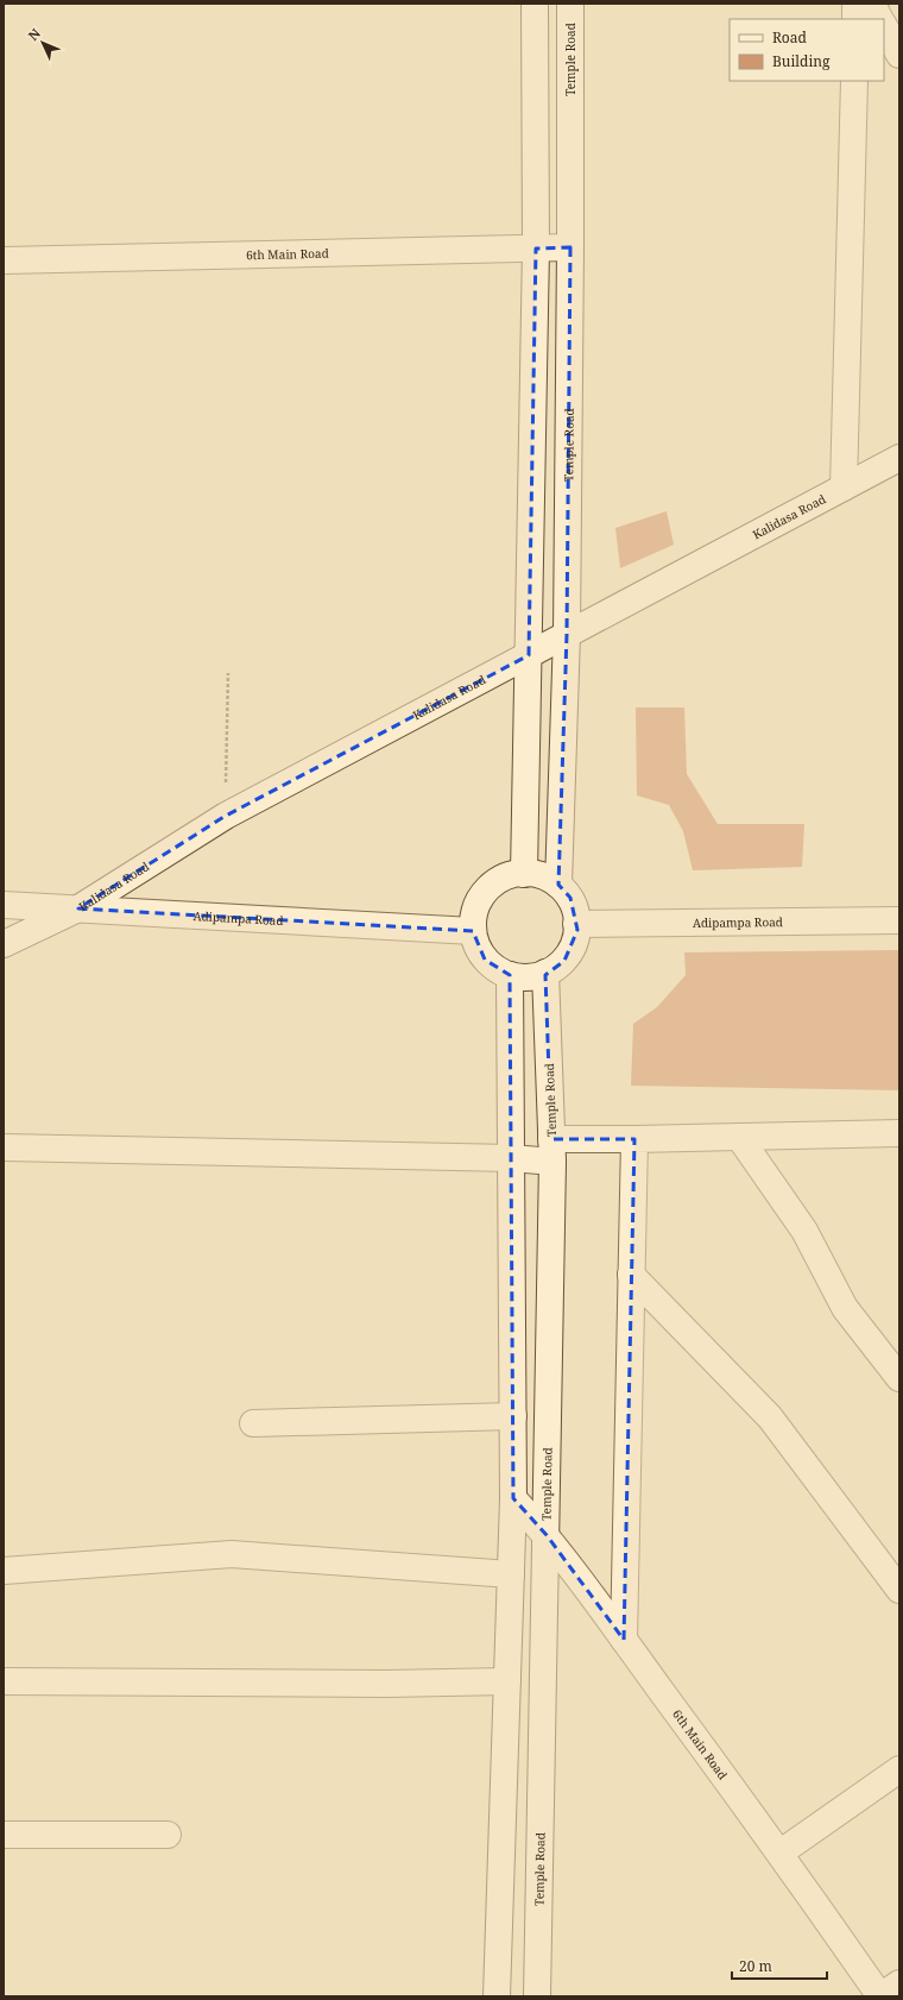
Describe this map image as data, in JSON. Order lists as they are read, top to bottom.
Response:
{
  "streets": {
    "street": [
      "Temple Road",
      "6th Main Road",
      "Kalidasa Road",
      "Adipampa Road"
    ]
  },
  "crossings": [
    ["Temple Road", "6th Main Road"],
    ["Temple Road", "Kalidasa Road"],
    ["Temple Road", "Adipampa Road"],
    ["Kalidasa Road", "Adipampa Road"]
  ],
  "legend": ["Road", "Building"],
  "scale_bar": "20 m",
  "north": "top left"
}
